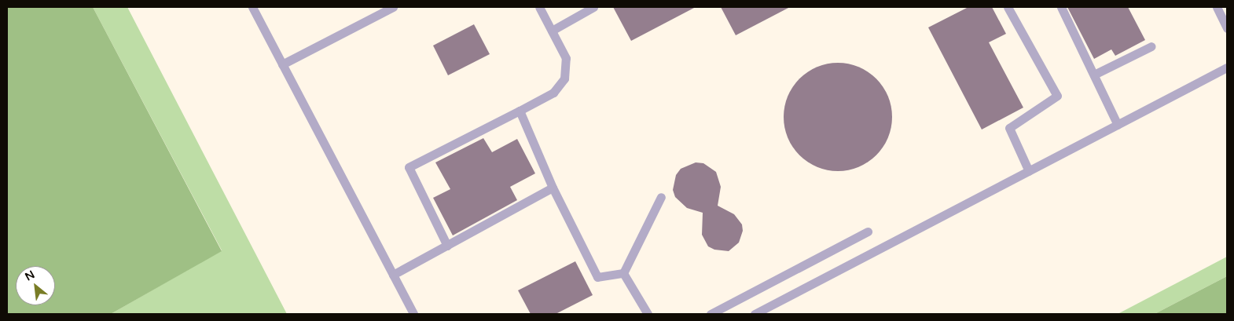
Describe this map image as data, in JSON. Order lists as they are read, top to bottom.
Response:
{
  "north": "top left"
}
